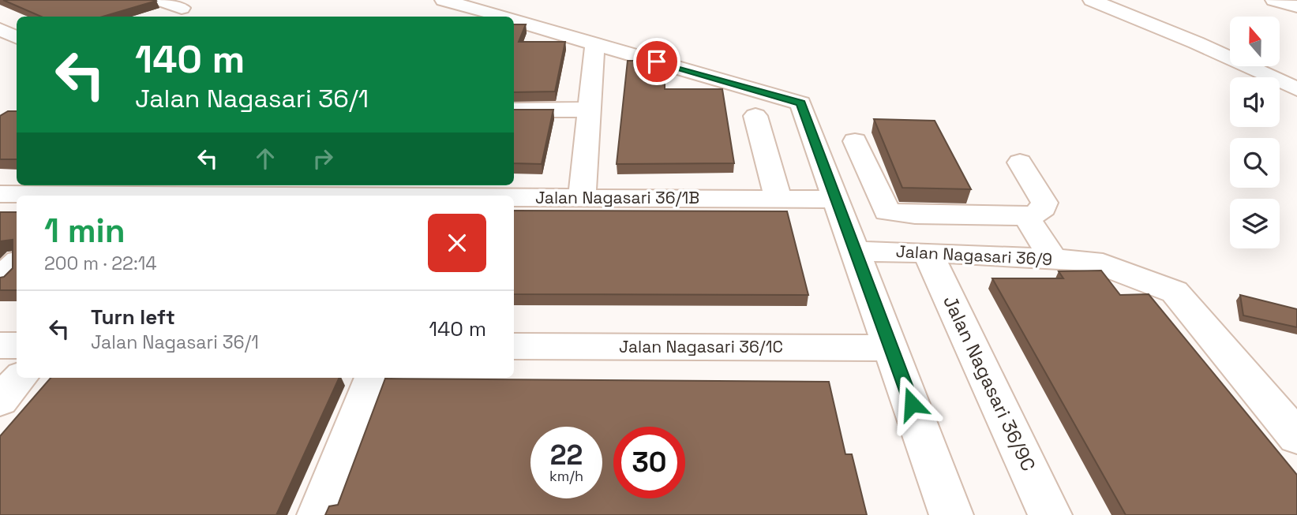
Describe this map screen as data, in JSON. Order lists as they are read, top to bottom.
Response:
{
  "streets": {
    "street": [
      "Jalan Nagasari 36/1B",
      "Jalan Nagasari 36/9",
      "Jalan Nagasari 36/1C",
      "Jalan Nagasari 36/9C"
    ]
  },
  "crossings": [
    ["Jalan Nagasari 36/9", "Jalan Nagasari 36/9C"]
  ],
  "north": "top",
  "page": {
    "turn": ["140 m", "Jalan Nagasari 36/1"],
    "heading": ["1 min", "200 m · 22:14"],
    "list": [
      {
        "name": "Turn left",
        "note": "Jalan Nagasari 36/1",
        "value": "140 m"
      }
    ],
    "speed": "22 km/h",
    "limit": "30"
  }
}
